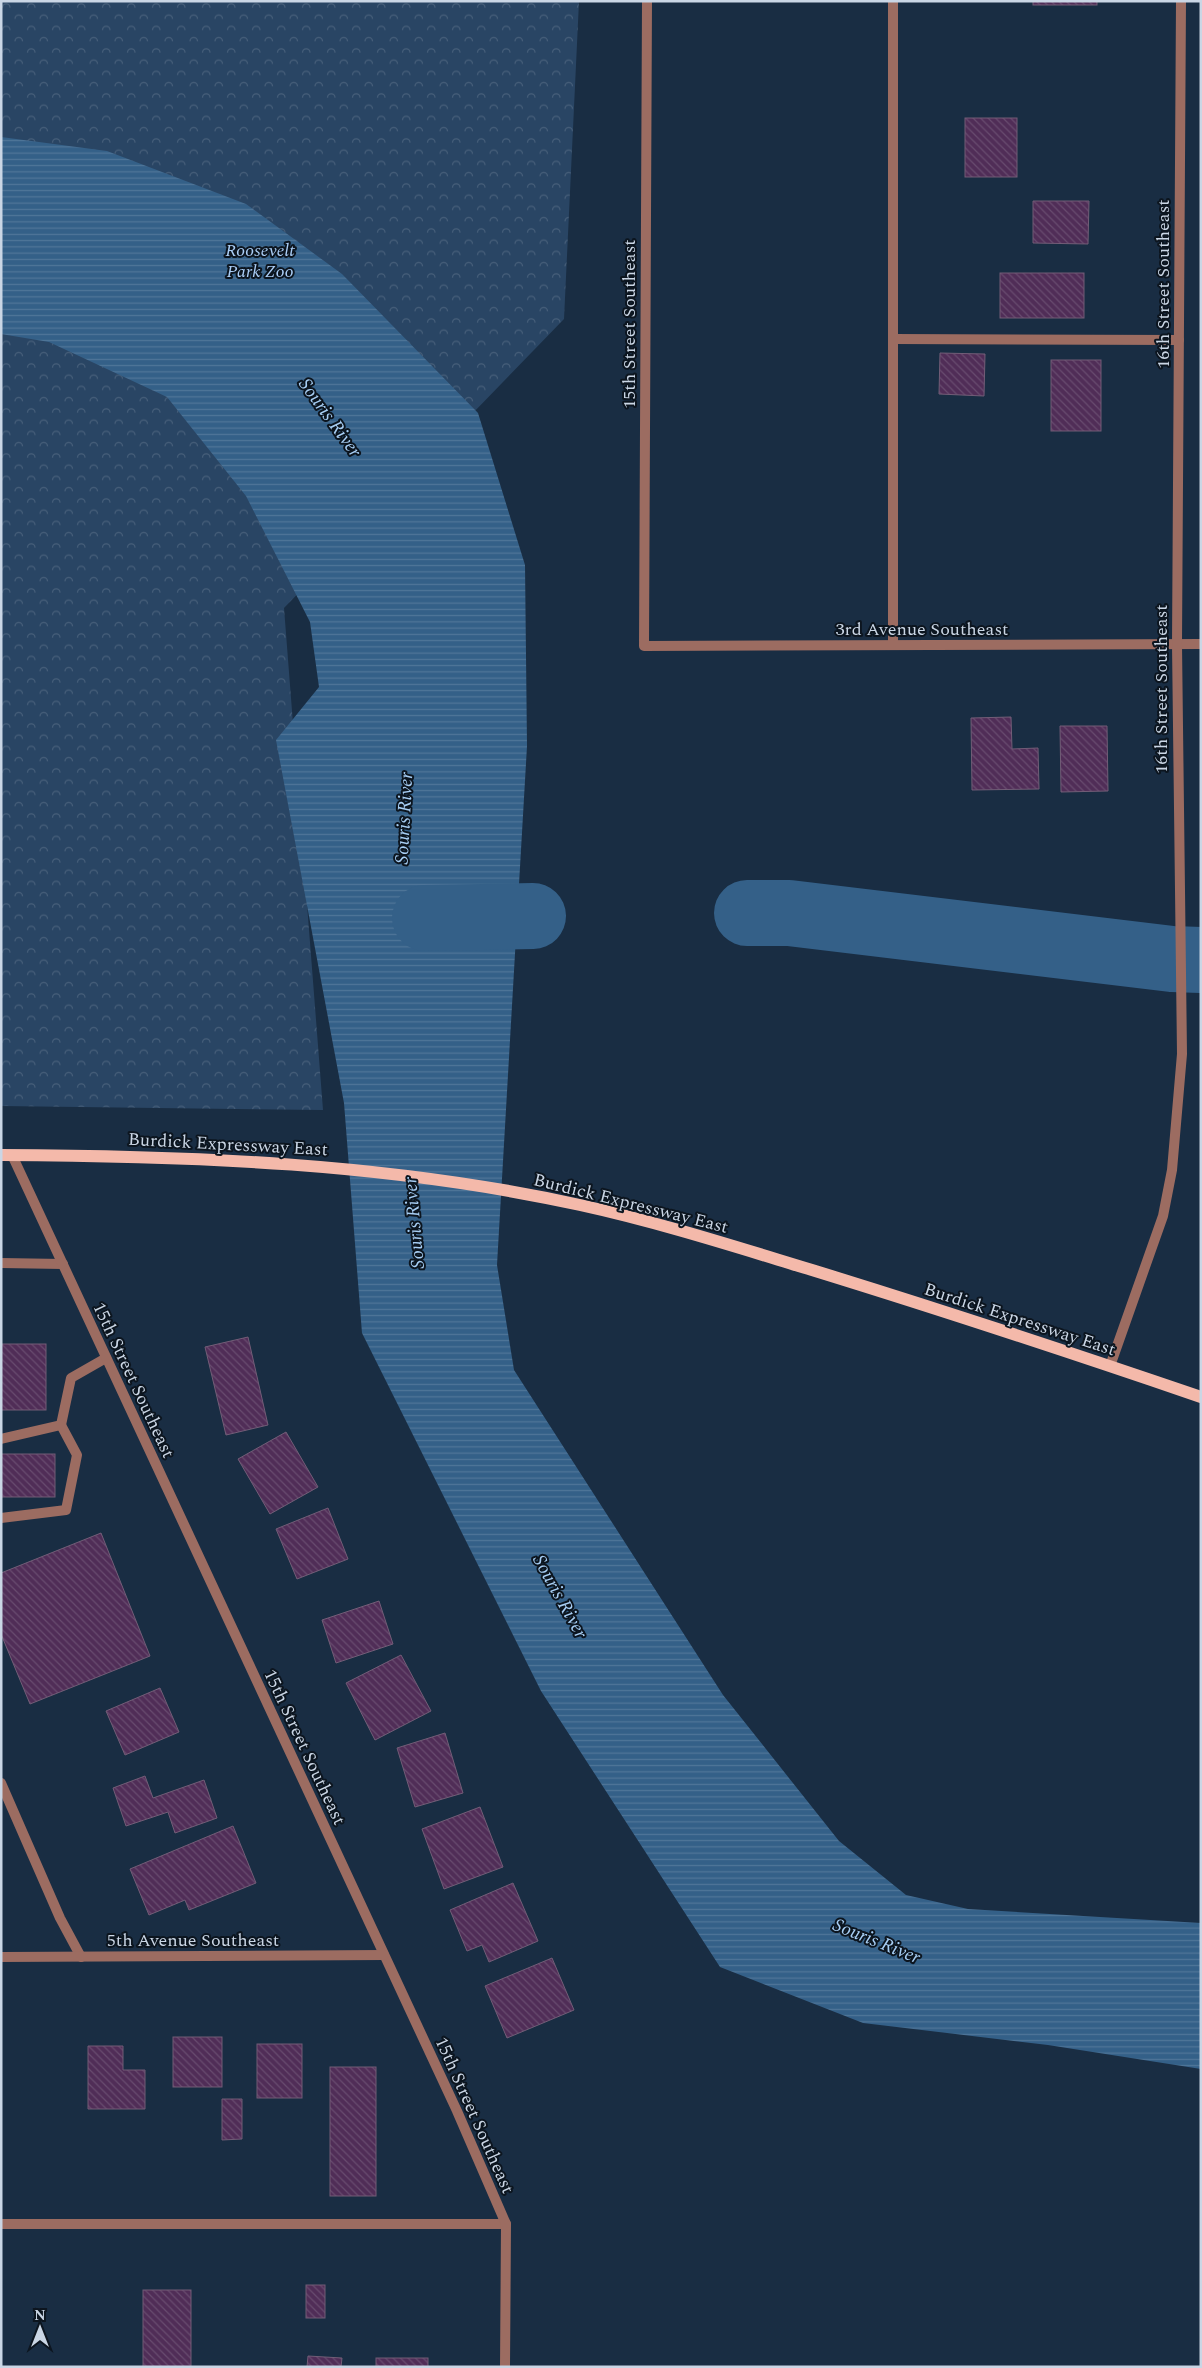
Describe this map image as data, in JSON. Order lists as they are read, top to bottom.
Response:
{
  "streets": {
    "main road": ["Burdick Expressway East"],
    "street": [
      "16th Street Southeast",
      "15th Street Southeast",
      "3rd Avenue Southeast",
      "5th Avenue Southeast"
    ]
  },
  "crossings": [
    ["16th Street Southeast", "3rd Avenue Southeast"],
    ["16th Street Southeast", "Burdick Expressway East"],
    ["15th Street Southeast", "3rd Avenue Southeast"],
    ["15th Street Southeast", "Burdick Expressway East"],
    ["15th Street Southeast", "5th Avenue Southeast"]
  ],
  "water": ["Souris River"],
  "parks": ["Roosevelt Park Zoo"],
  "north": "top"
}
